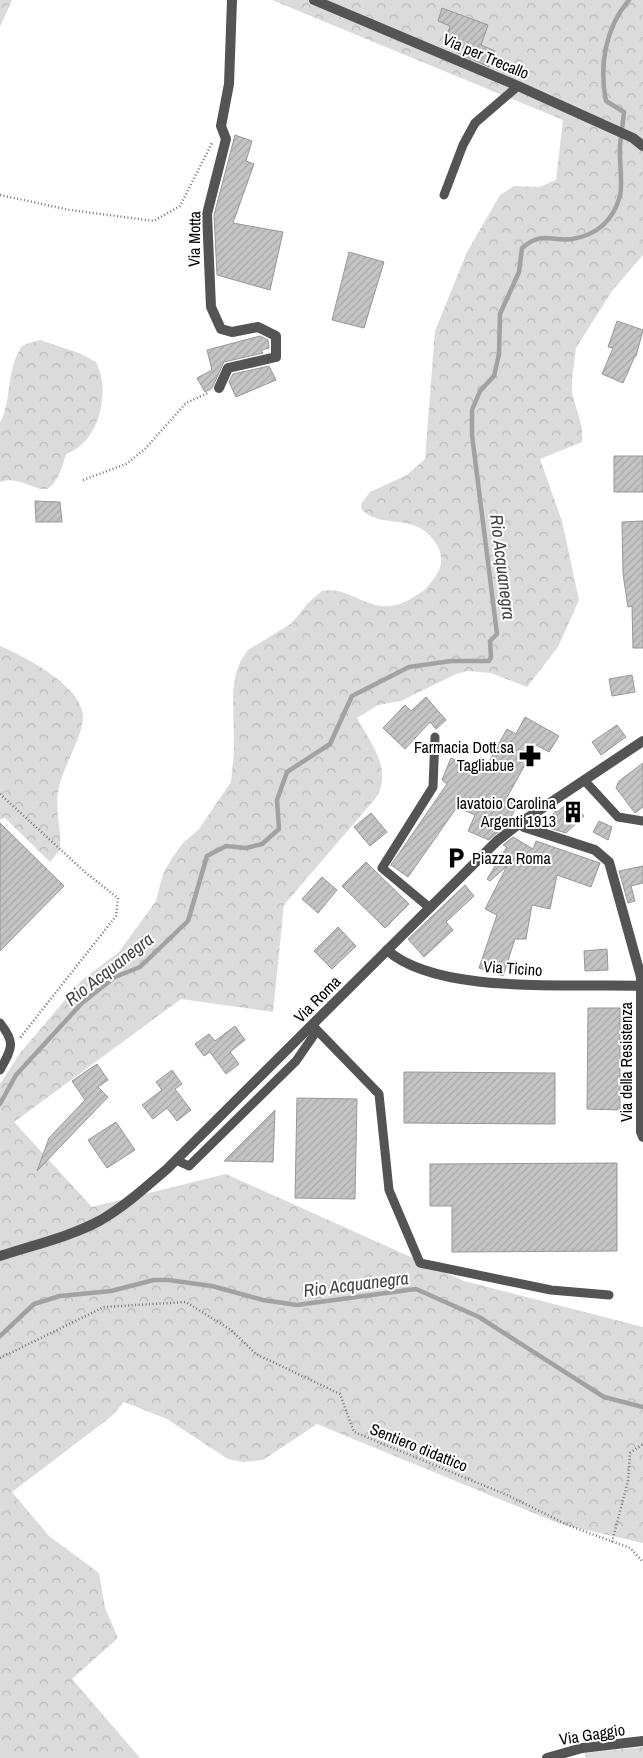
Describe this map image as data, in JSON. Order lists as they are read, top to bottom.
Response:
{
  "streets": {
    "street": [
      "Via per Trecallo",
      "Via Motta",
      "Via Ticino",
      "Via Roma",
      "Via della Resistenza",
      "Via Gaggio"
    ],
    "path": ["Sentiero didattico"]
  },
  "crossings": [
    ["Via Ticino", "Via Roma"],
    ["Via Ticino", "Via della Resistenza"],
    ["Via Roma", "Via della Resistenza"]
  ],
  "water": ["Rio Acquanegra"],
  "places": {
    "pharmacy": ["Farmacia Dott.sa Tagliabue"],
    "building": ["lavatoio Carolina Argenti 1913"],
    "parking": ["Piazza Roma"]
  }
}
